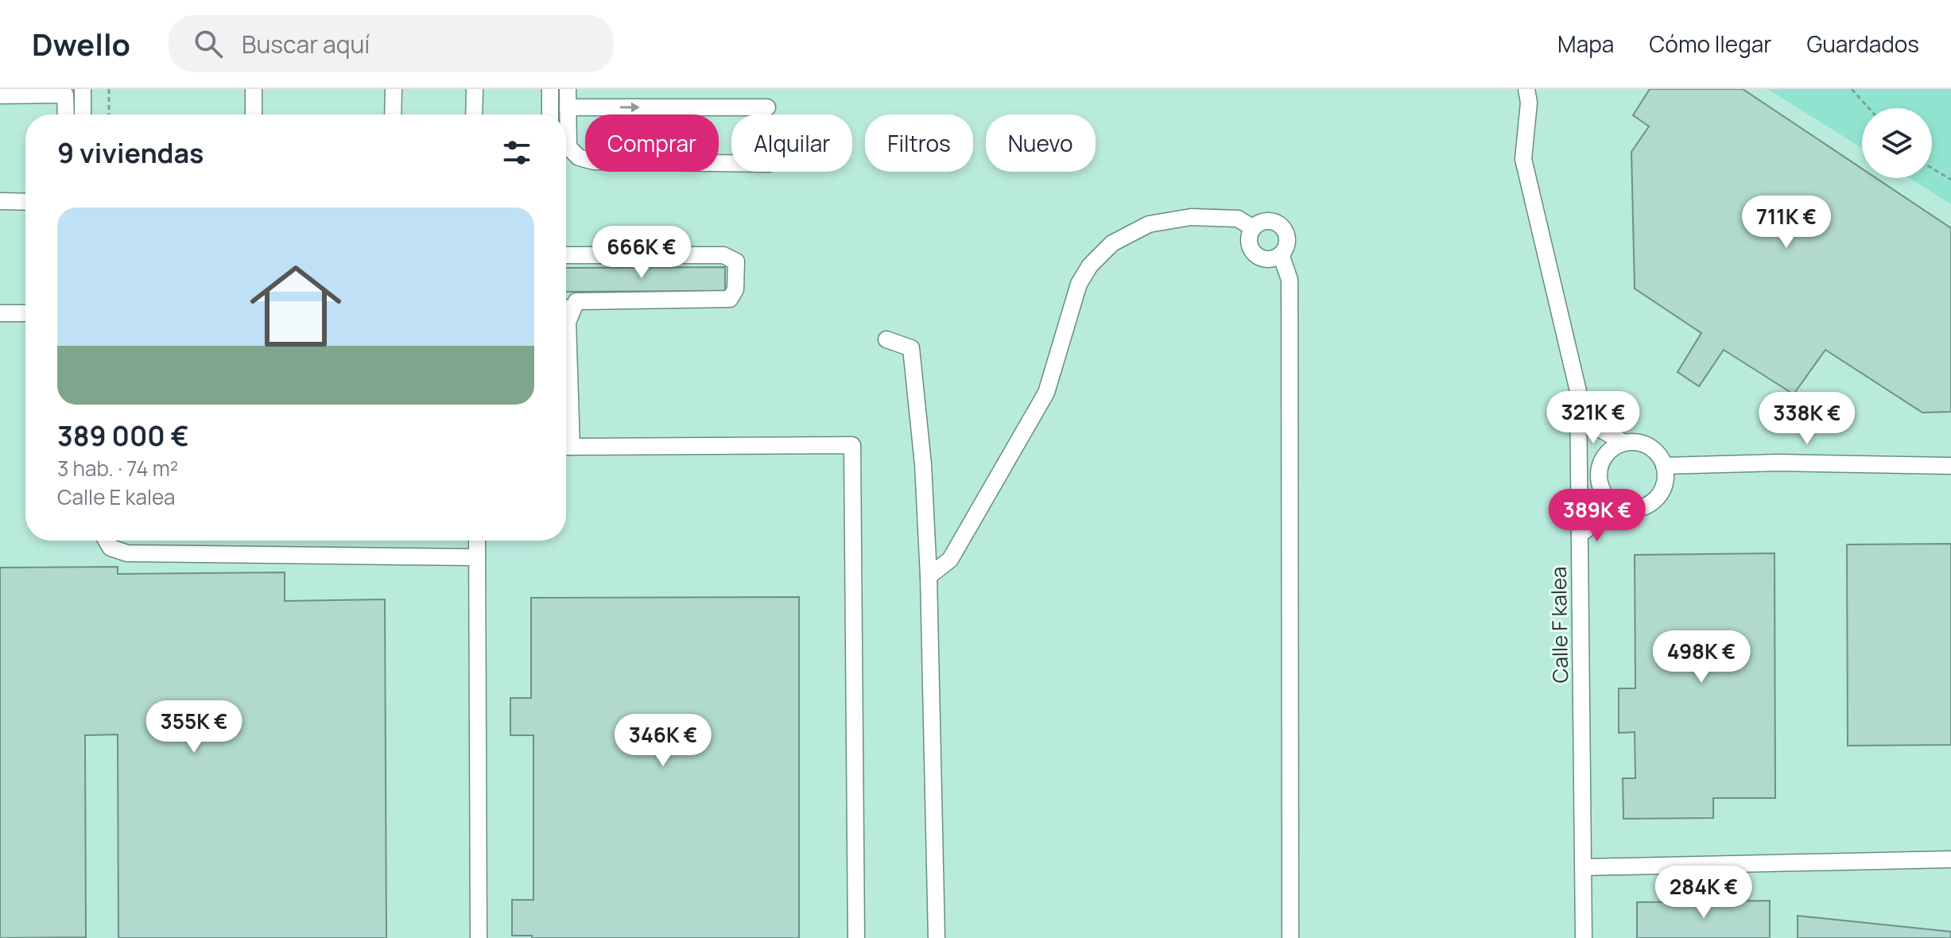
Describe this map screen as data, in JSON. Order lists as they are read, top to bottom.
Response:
{
  "streets": {
    "street": ["Calle F kalea"]
  },
  "page": {
    "header": "Dwello",
    "search": "Buscar aquí",
    "nav": ["Mapa", "Cómo llegar", "Guardados"],
    "chip": [
      "Comprar",
      "Alquilar",
      "Filtros",
      "Nuevo"
    ],
    "heading": "9 viviendas",
    "list": [
      {
        "name": "389 000 €",
        "note": "3 hab. · 74 m² · Calle E kalea"
      }
    ],
    "price": [
      "711K €",
      "666K €",
      "321K €",
      "338K €",
      "389K €",
      "498K €",
      "355K €",
      "346K €",
      "284K €"
    ]
  }
}
